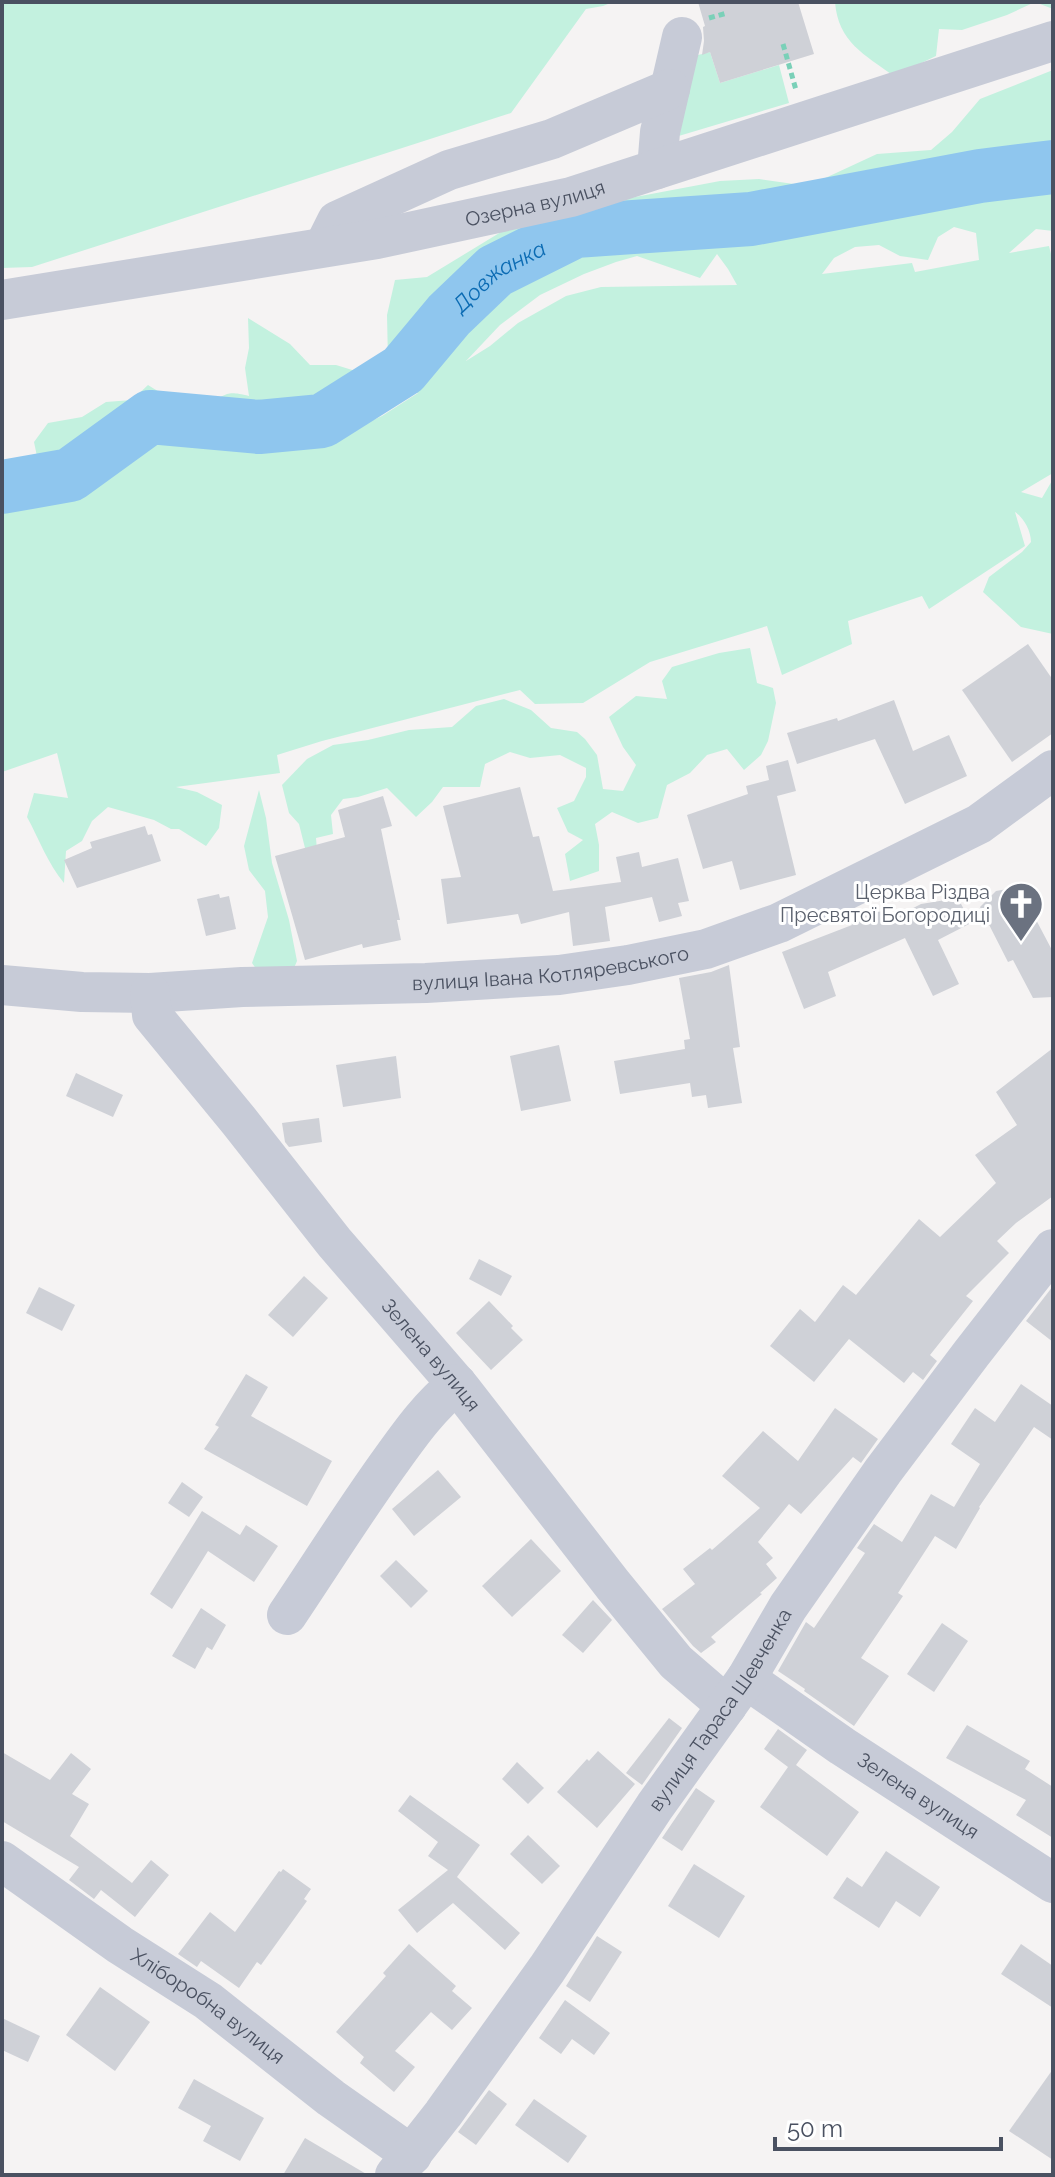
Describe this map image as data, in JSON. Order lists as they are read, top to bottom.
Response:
{
  "streets": {
    "street": [
      "Озерна вулиця",
      "вулиця Івана Котляревського",
      "Зелена вулиця",
      "вулиця Тараса Шевченка",
      "Хліборобна вулиця"
    ]
  },
  "crossings": [
    ["вулиця Івана Котляревського", "Зелена вулиця"],
    ["Зелена вулиця", "вулиця Тараса Шевченка"],
    ["вулиця Тараса Шевченка", "Хліборобна вулиця"]
  ],
  "water": ["Довжанка"],
  "places": {
    "church": ["Церква Різдва Пресвятої Богородиці"]
  },
  "scale_bar": "50 m"
}
